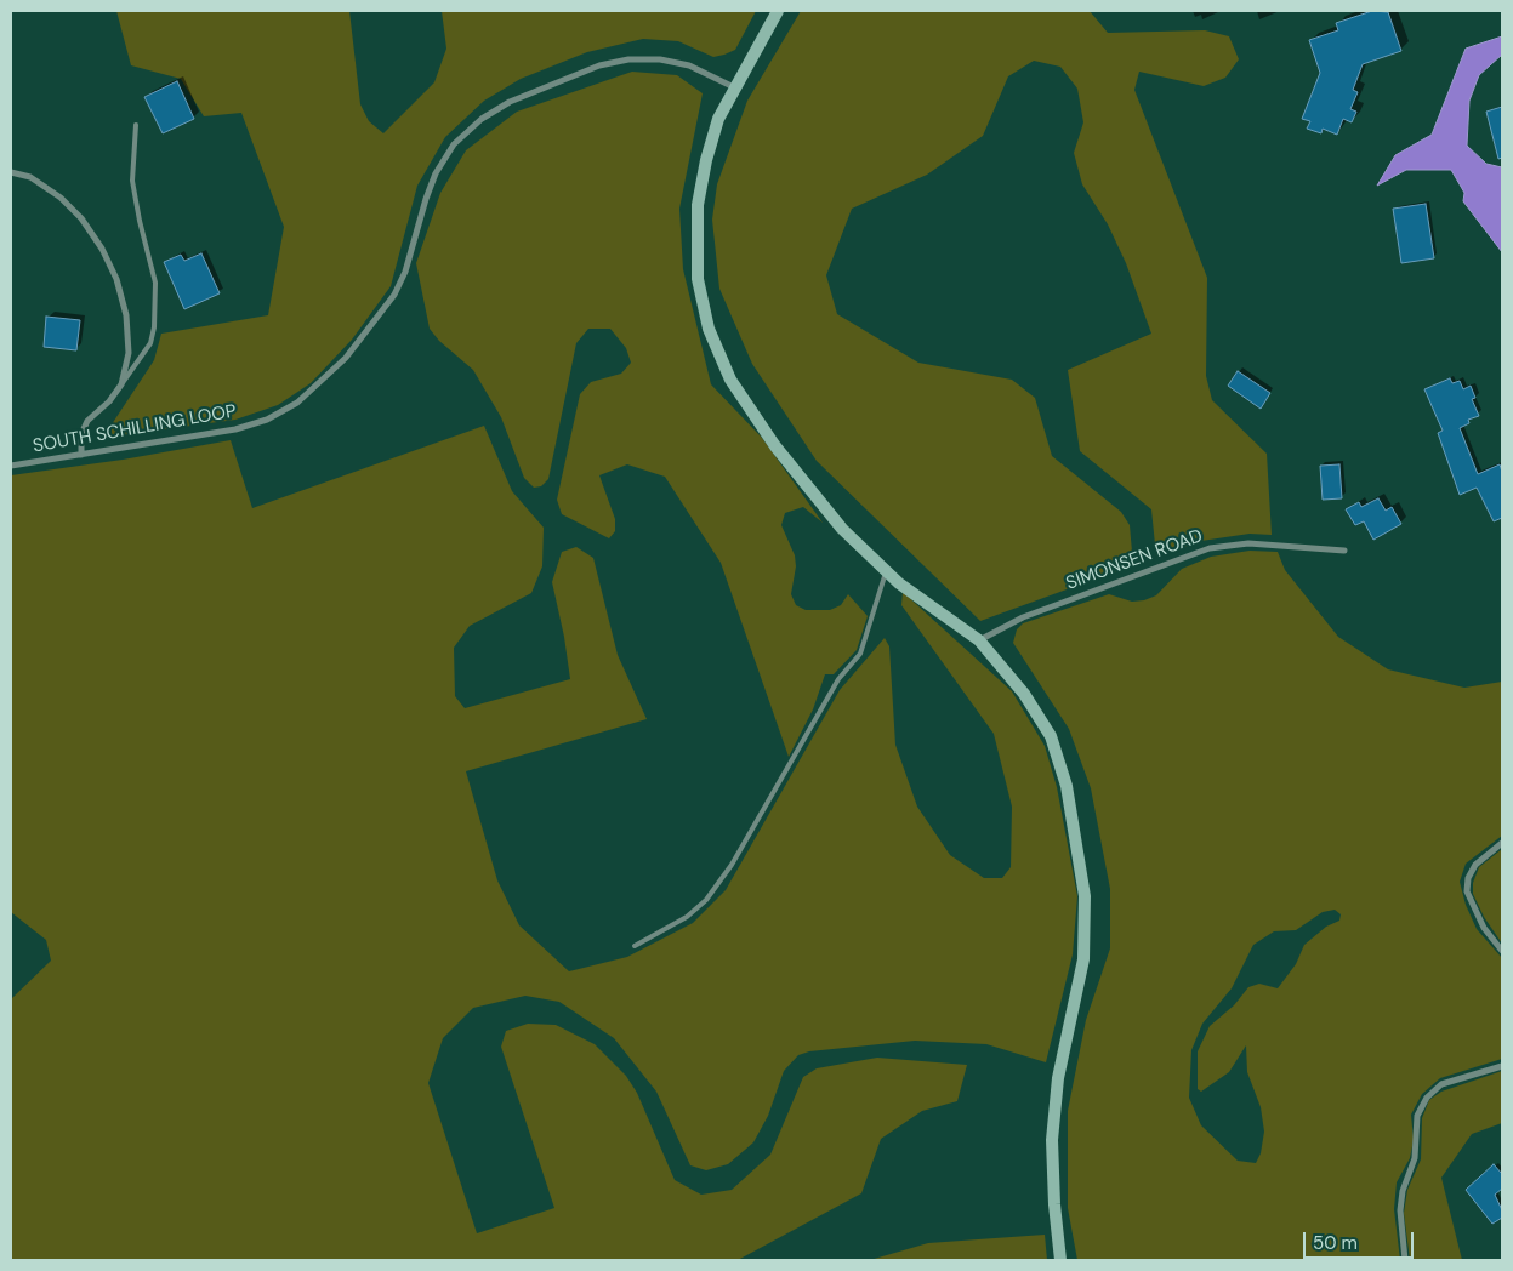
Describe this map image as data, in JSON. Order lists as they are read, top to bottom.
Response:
{
  "streets": {
    "street": ["SOUTH SCHILLING LOOP", "SIMONSEN ROAD"]
  },
  "scale_bar": "50 m"
}
